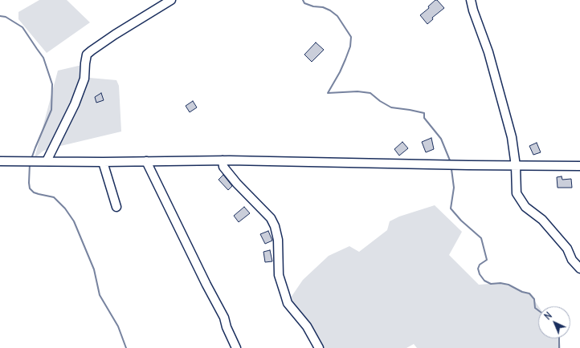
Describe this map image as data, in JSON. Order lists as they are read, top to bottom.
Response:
{
  "north": "top left"
}
